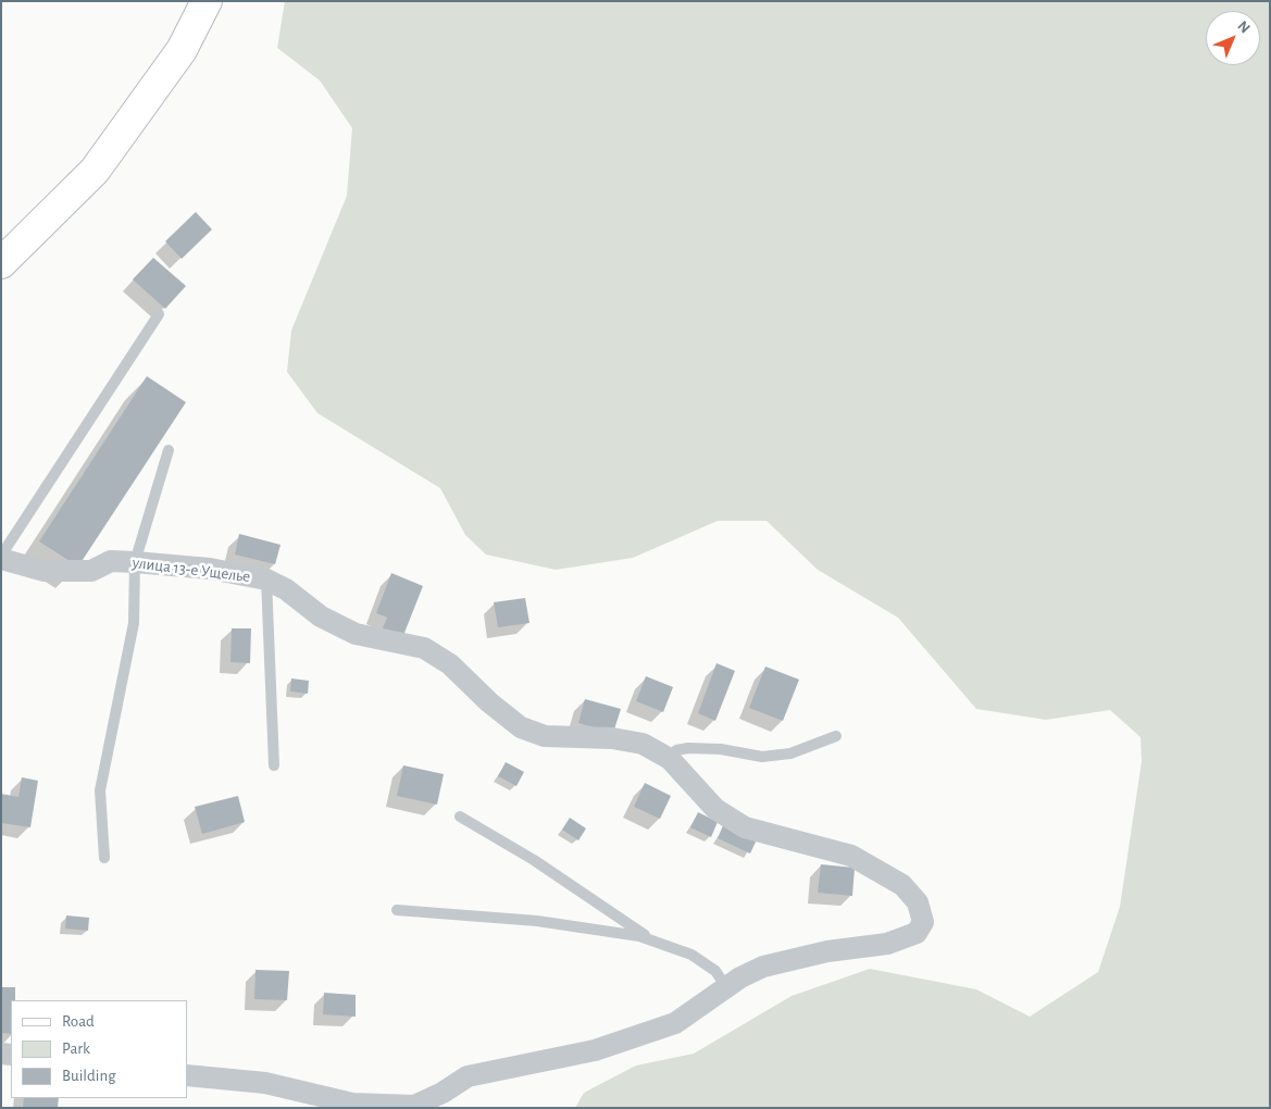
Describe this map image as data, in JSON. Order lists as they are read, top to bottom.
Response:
{
  "streets": {
    "street": ["улица 13-е Ущелье"]
  },
  "legend": ["Road", "Park", "Building"],
  "north": "top right"
}
